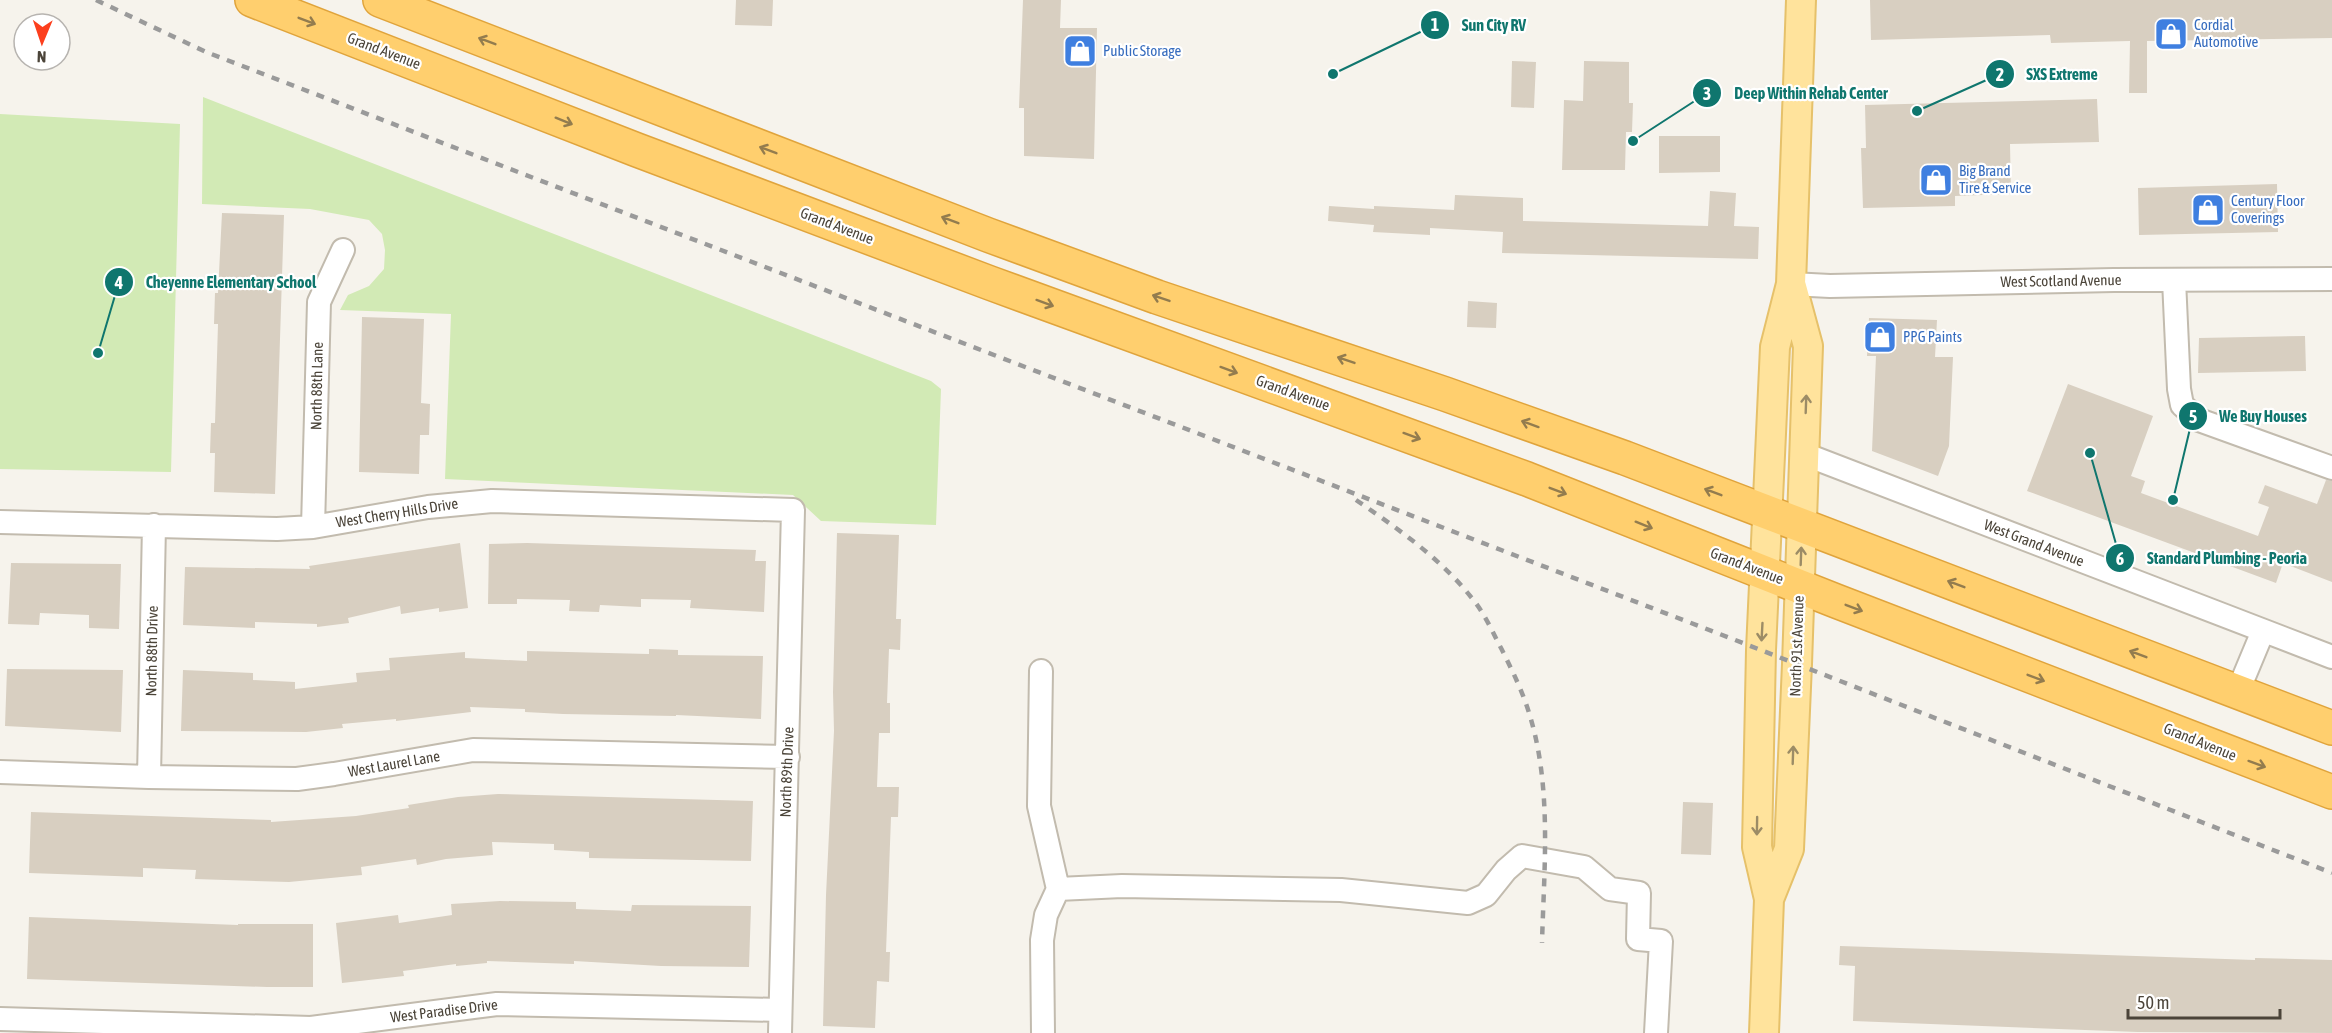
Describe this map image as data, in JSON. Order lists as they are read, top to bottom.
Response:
{
  "streets": {
    "highway": ["Grand Avenue"],
    "main road": ["North 91st Avenue"],
    "street": [
      "West Scotland Avenue",
      "North 88th Lane",
      "West Cherry Hills Drive",
      "West Grand Avenue",
      "North 88th Drive",
      "West Laurel Lane",
      "North 89th Drive",
      "West Paradise Drive"
    ]
  },
  "crossings": [
    ["Grand Avenue", "North 91st Avenue"],
    ["West Scotland Avenue", "North 91st Avenue"],
    ["North 88th Lane", "West Cherry Hills Drive"],
    ["West Cherry Hills Drive", "North 88th Drive"],
    ["West Cherry Hills Drive", "North 89th Drive"],
    ["West Grand Avenue", "North 91st Avenue"],
    ["North 88th Drive", "West Laurel Lane"],
    ["West Laurel Lane", "North 89th Drive"],
    ["North 89th Drive", "West Paradise Drive"]
  ],
  "places": {
    "shop": [
      "Cordial Automotive",
      "Public Storage",
      "Big Brand Tire & Service",
      "Century Floor Coverings",
      "PPG Paints"
    ],
    "other": [
      "Sun City RV",
      "SXS Extreme",
      "Deep Within Rehab Center",
      "Cheyenne Elementary School",
      "Standard Plumbing - Peoria",
      "We Buy Houses"
    ]
  },
  "scale_bar": "50 m",
  "north": "bottom"
}
